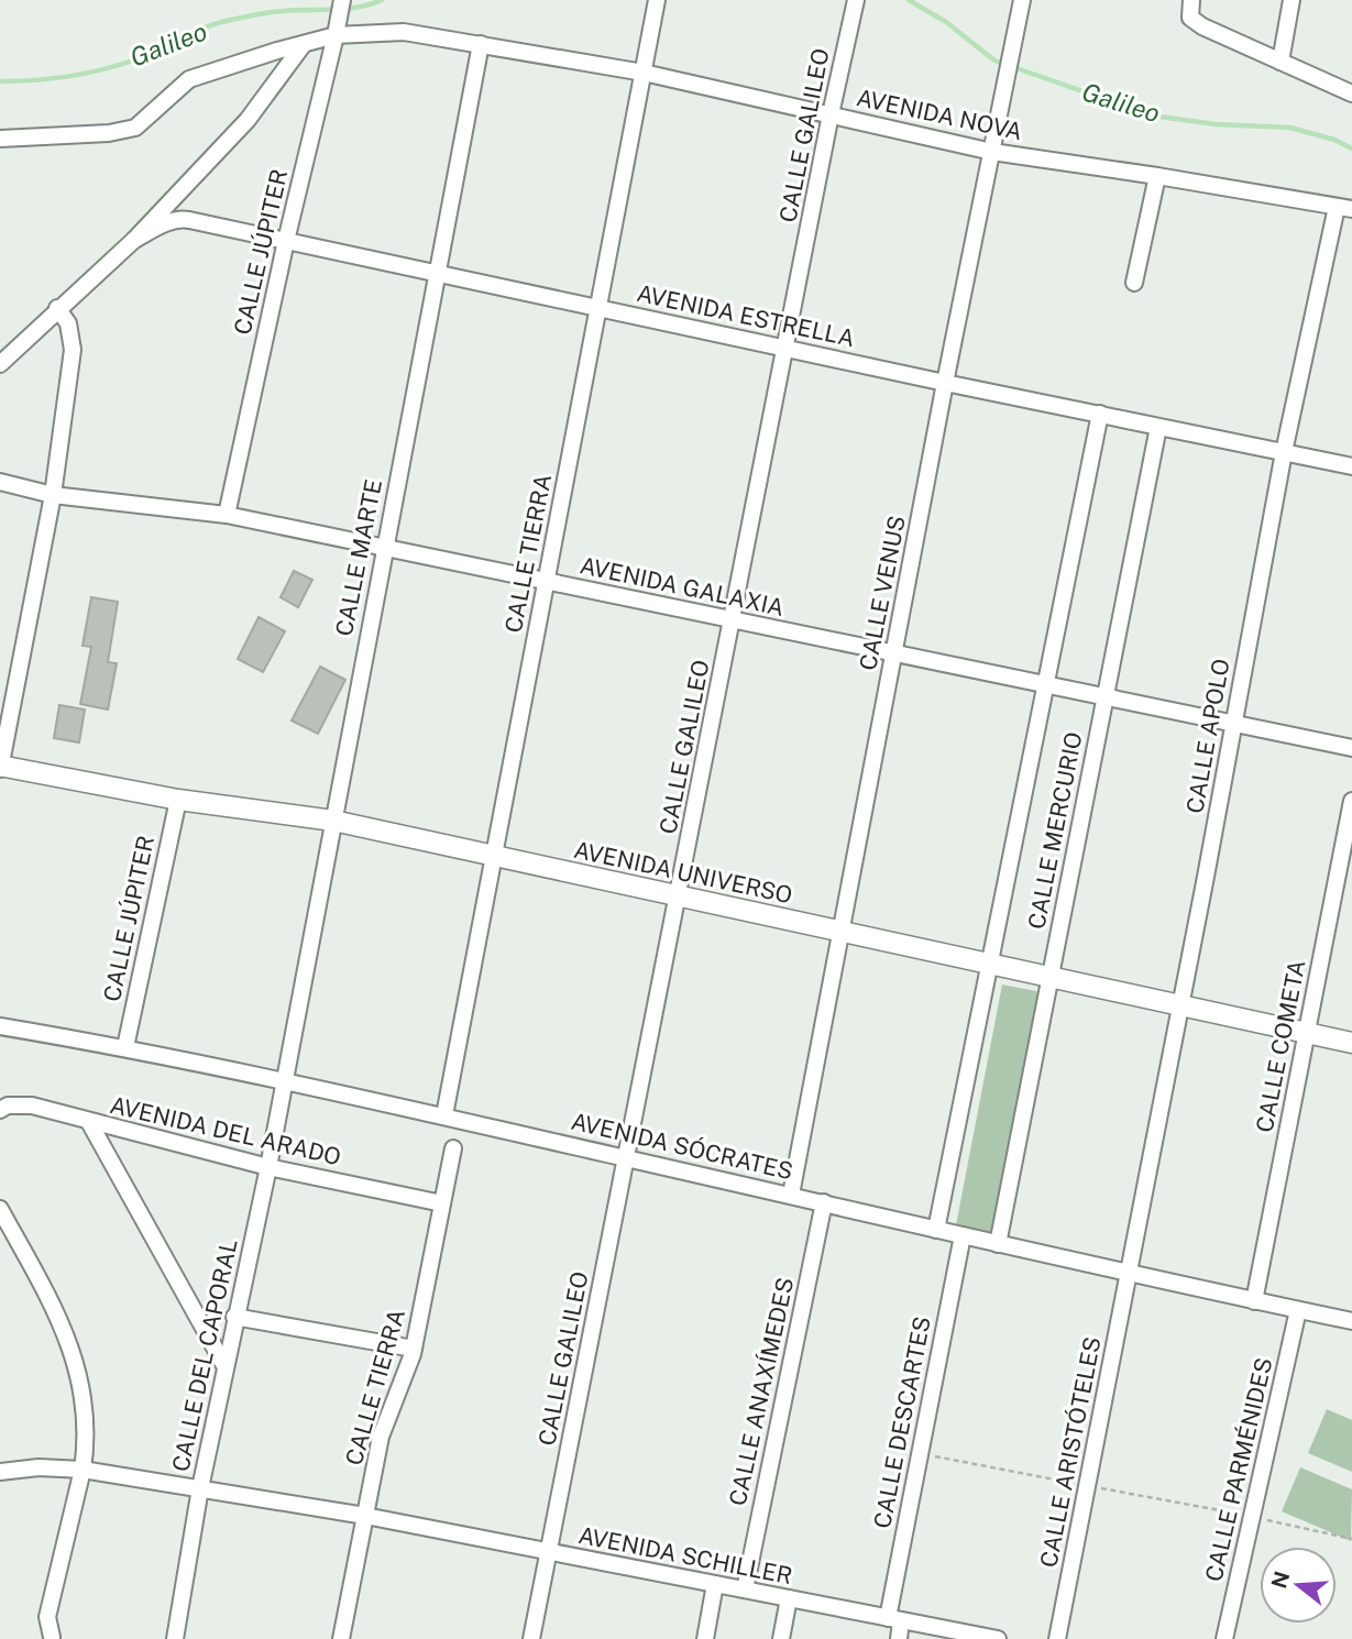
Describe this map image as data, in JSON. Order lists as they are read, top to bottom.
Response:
{
  "streets": {
    "street": [
      "AVENIDA NOVA",
      "CALLE GALILEO",
      "CALLE JÚPITER",
      "AVENIDA ESTRELLA",
      "CALLE TIERRA",
      "CALLE MARTE",
      "AVENIDA GALAXIA",
      "CALLE VENUS",
      "CALLE APOLO",
      "CALLE MERCURIO",
      "AVENIDA UNIVERSO",
      "CALLE COMETA",
      "AVENIDA DEL ARADO",
      "AVENIDA SÓCRATES",
      "CALLE DEL CAPORAL",
      "CALLE ANAXÍMEDES",
      "CALLE DESCARTES",
      "CALLE ARISTÓTELES",
      "CALLE PARMÉNIDES",
      "AVENIDA SCHILLER"
    ]
  },
  "crossings": [
    ["AVENIDA NOVA", "CALLE GALILEO"],
    ["AVENIDA NOVA", "CALLE JÚPITER"],
    ["AVENIDA NOVA", "CALLE TIERRA"],
    ["AVENIDA NOVA", "CALLE MARTE"],
    ["AVENIDA NOVA", "CALLE VENUS"],
    ["AVENIDA NOVA", "CALLE APOLO"],
    ["CALLE GALILEO", "AVENIDA ESTRELLA"],
    ["CALLE GALILEO", "AVENIDA GALAXIA"],
    ["CALLE GALILEO", "AVENIDA UNIVERSO"],
    ["CALLE GALILEO", "AVENIDA SÓCRATES"],
    ["CALLE GALILEO", "AVENIDA SCHILLER"],
    ["CALLE JÚPITER", "AVENIDA ESTRELLA"],
    ["CALLE JÚPITER", "AVENIDA GALAXIA"],
    ["CALLE JÚPITER", "AVENIDA UNIVERSO"],
    ["CALLE JÚPITER", "AVENIDA SÓCRATES"],
    ["AVENIDA ESTRELLA", "CALLE TIERRA"],
    ["AVENIDA ESTRELLA", "CALLE MARTE"],
    ["AVENIDA ESTRELLA", "CALLE VENUS"],
    ["AVENIDA ESTRELLA", "CALLE APOLO"],
    ["AVENIDA ESTRELLA", "CALLE MERCURIO"],
    ["CALLE TIERRA", "AVENIDA GALAXIA"],
    ["CALLE TIERRA", "AVENIDA UNIVERSO"],
    ["CALLE TIERRA", "AVENIDA DEL ARADO"],
    ["CALLE TIERRA", "AVENIDA SÓCRATES"],
    ["CALLE TIERRA", "AVENIDA SCHILLER"],
    ["CALLE MARTE", "AVENIDA GALAXIA"],
    ["CALLE MARTE", "AVENIDA UNIVERSO"],
    ["CALLE MARTE", "AVENIDA SÓCRATES"],
    ["CALLE MARTE", "CALLE DEL CAPORAL"],
    ["AVENIDA GALAXIA", "CALLE VENUS"],
    ["AVENIDA GALAXIA", "CALLE APOLO"],
    ["AVENIDA GALAXIA", "CALLE MERCURIO"],
    ["CALLE VENUS", "AVENIDA UNIVERSO"],
    ["CALLE VENUS", "AVENIDA SÓCRATES"],
    ["CALLE APOLO", "AVENIDA UNIVERSO"],
    ["CALLE APOLO", "AVENIDA SÓCRATES"],
    ["CALLE APOLO", "CALLE ARISTÓTELES"],
    ["CALLE MERCURIO", "AVENIDA UNIVERSO"],
    ["CALLE MERCURIO", "AVENIDA SÓCRATES"],
    ["AVENIDA UNIVERSO", "CALLE COMETA"],
    ["CALLE COMETA", "AVENIDA SÓCRATES"],
    ["AVENIDA DEL ARADO", "CALLE DEL CAPORAL"],
    ["AVENIDA SÓCRATES", "CALLE DEL CAPORAL"],
    ["AVENIDA SÓCRATES", "CALLE ANAXÍMEDES"],
    ["AVENIDA SÓCRATES", "CALLE DESCARTES"],
    ["AVENIDA SÓCRATES", "CALLE ARISTÓTELES"],
    ["AVENIDA SÓCRATES", "CALLE PARMÉNIDES"],
    ["CALLE DEL CAPORAL", "AVENIDA SCHILLER"],
    ["CALLE ANAXÍMEDES", "AVENIDA SCHILLER"],
    ["CALLE DESCARTES", "AVENIDA SCHILLER"]
  ],
  "water": ["Galileo"],
  "north": "left"
}
